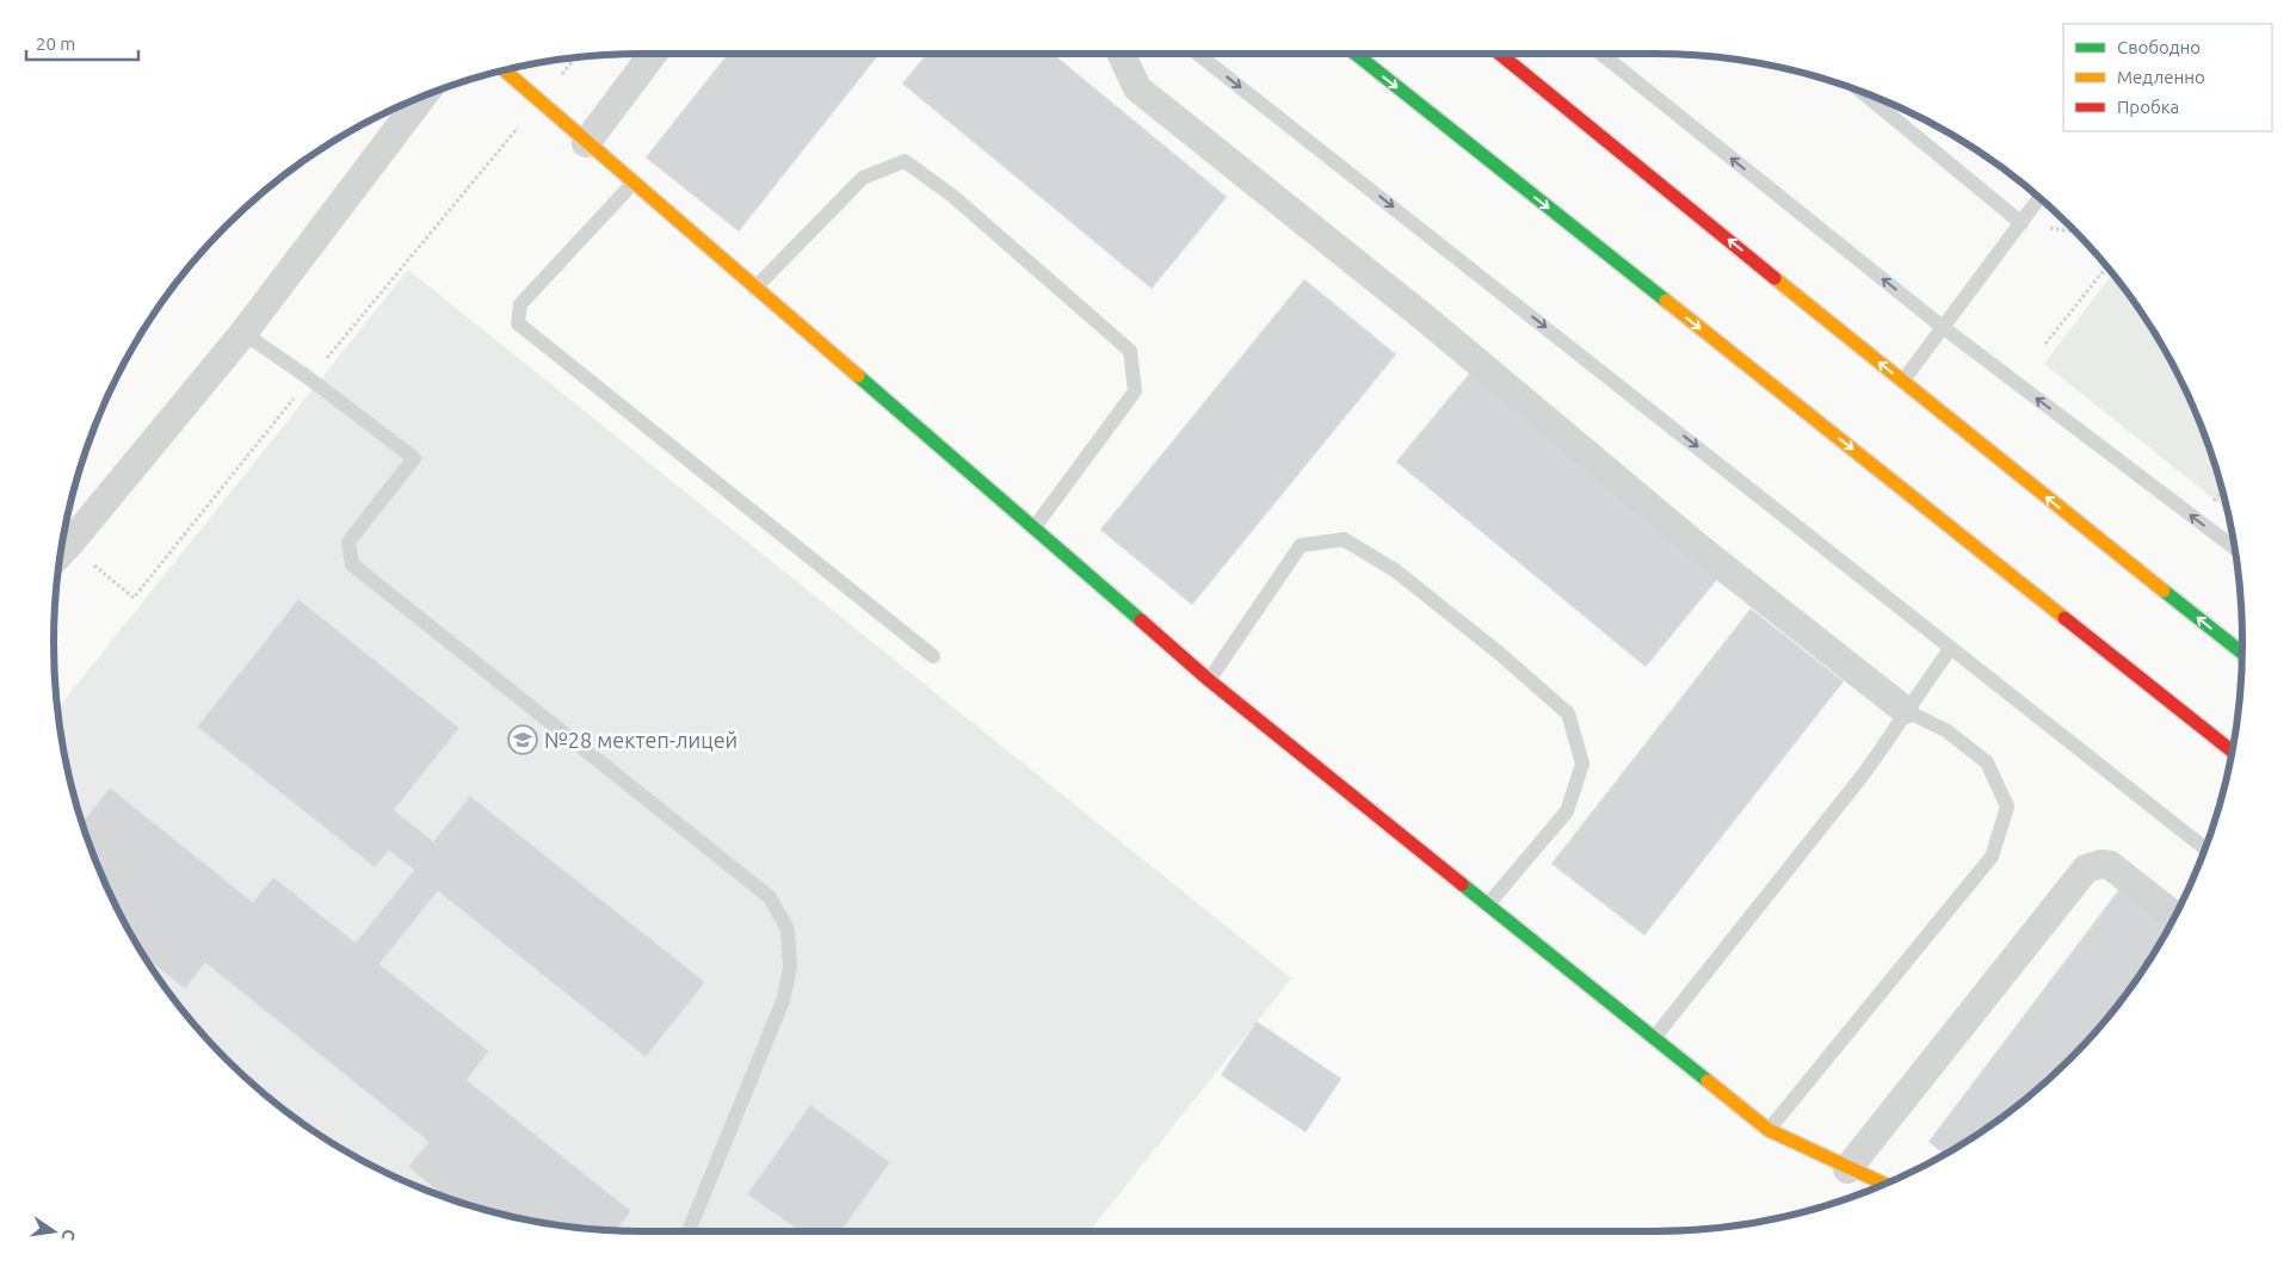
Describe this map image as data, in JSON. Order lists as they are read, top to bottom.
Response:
{
  "places": {
    "school or university": ["№28 мектеп-лицей"]
  },
  "legend": ["Свободно", "Медленно", "Пробка"],
  "scale_bar": "20 m",
  "north": "right"
}
